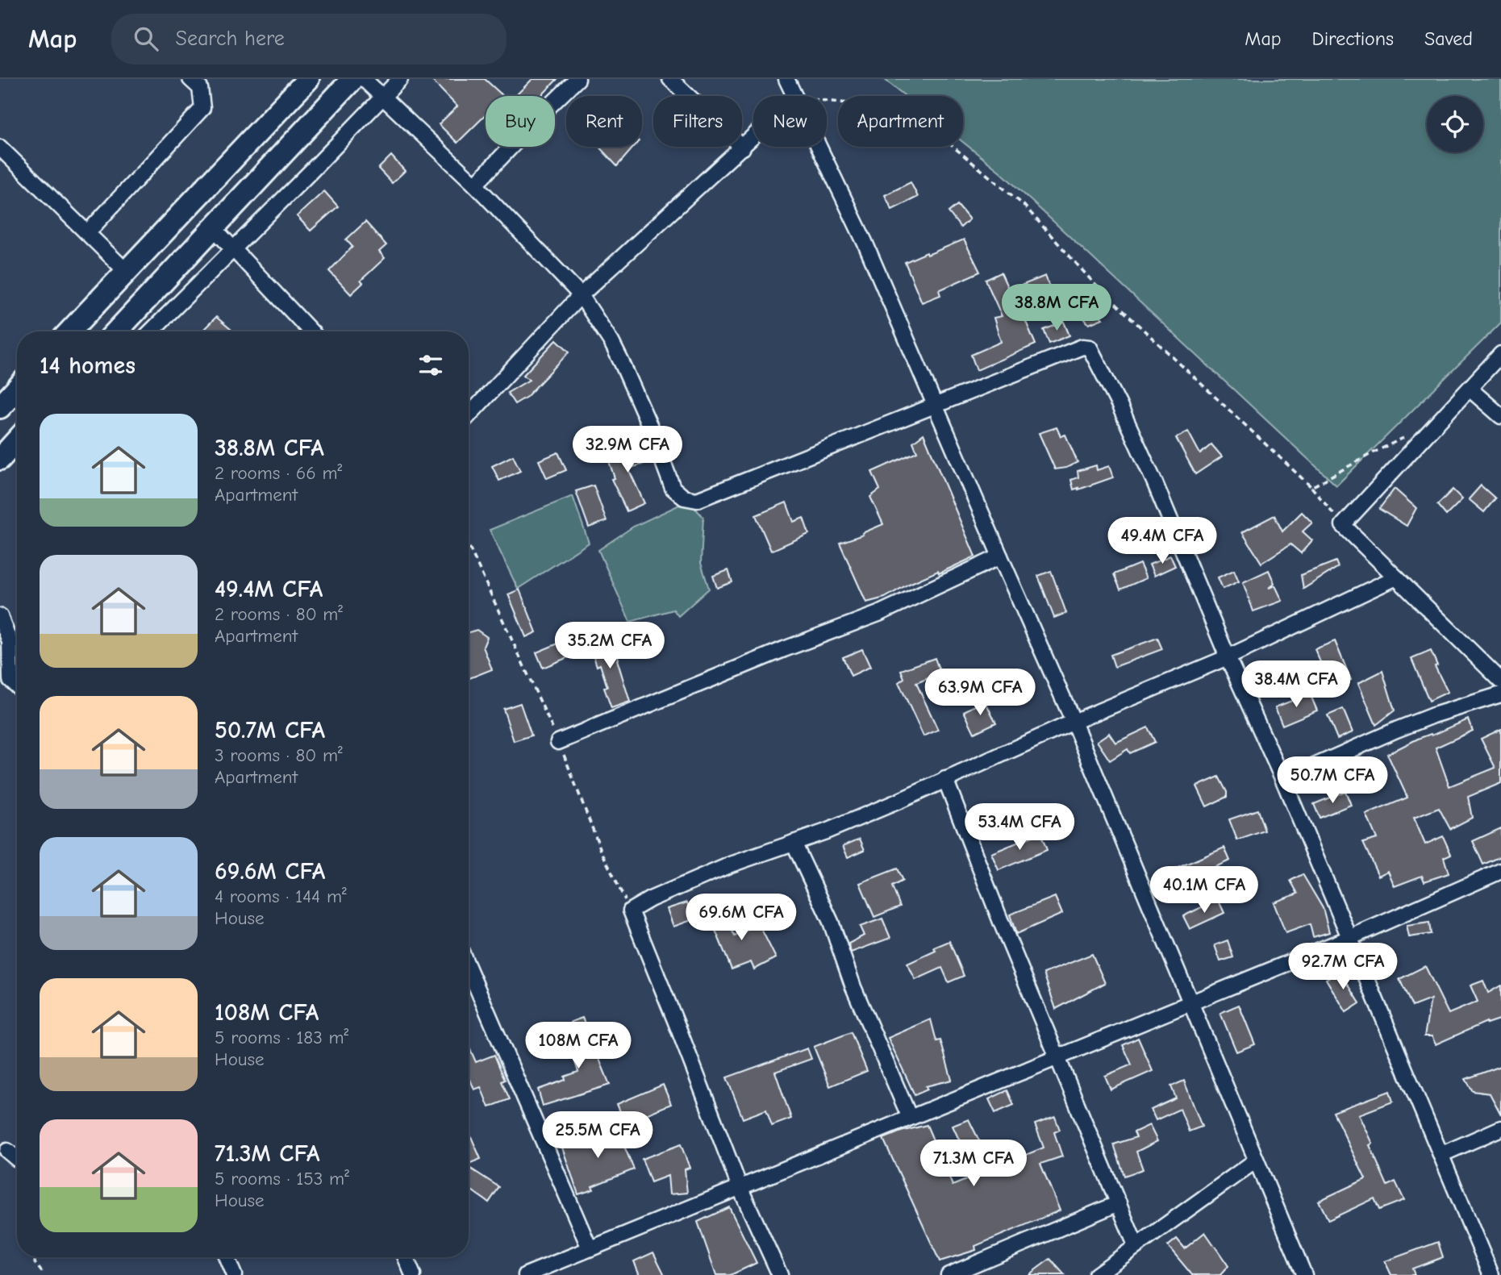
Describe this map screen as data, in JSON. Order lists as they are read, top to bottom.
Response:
{
  "page": {
    "header": "Map",
    "search": "Search here",
    "nav": ["Map", "Directions", "Saved"],
    "chip": [
      "Buy",
      "Rent",
      "Filters",
      "New",
      "Apartment"
    ],
    "price": [
      "38.8M CFA",
      "32.9M CFA",
      "49.4M CFA",
      "35.2M CFA",
      "38.4M CFA",
      "63.9M CFA",
      "50.7M CFA",
      "53.4M CFA",
      "40.1M CFA",
      "69.6M CFA",
      "92.7M CFA",
      "108M CFA",
      "25.5M CFA",
      "71.3M CFA"
    ],
    "heading": "14 homes",
    "list": [
      {
        "name": "38.8M CFA",
        "note": "2 rooms · 66 m² · Apartment"
      },
      {
        "name": "49.4M CFA",
        "note": "2 rooms · 80 m² · Apartment"
      },
      {
        "name": "50.7M CFA",
        "note": "3 rooms · 80 m² · Apartment"
      },
      {
        "name": "69.6M CFA",
        "note": "4 rooms · 144 m² · House"
      },
      {
        "name": "108M CFA",
        "note": "5 rooms · 183 m² · House"
      },
      {
        "name": "71.3M CFA",
        "note": "5 rooms · 153 m² · House"
      }
    ]
  }
}
